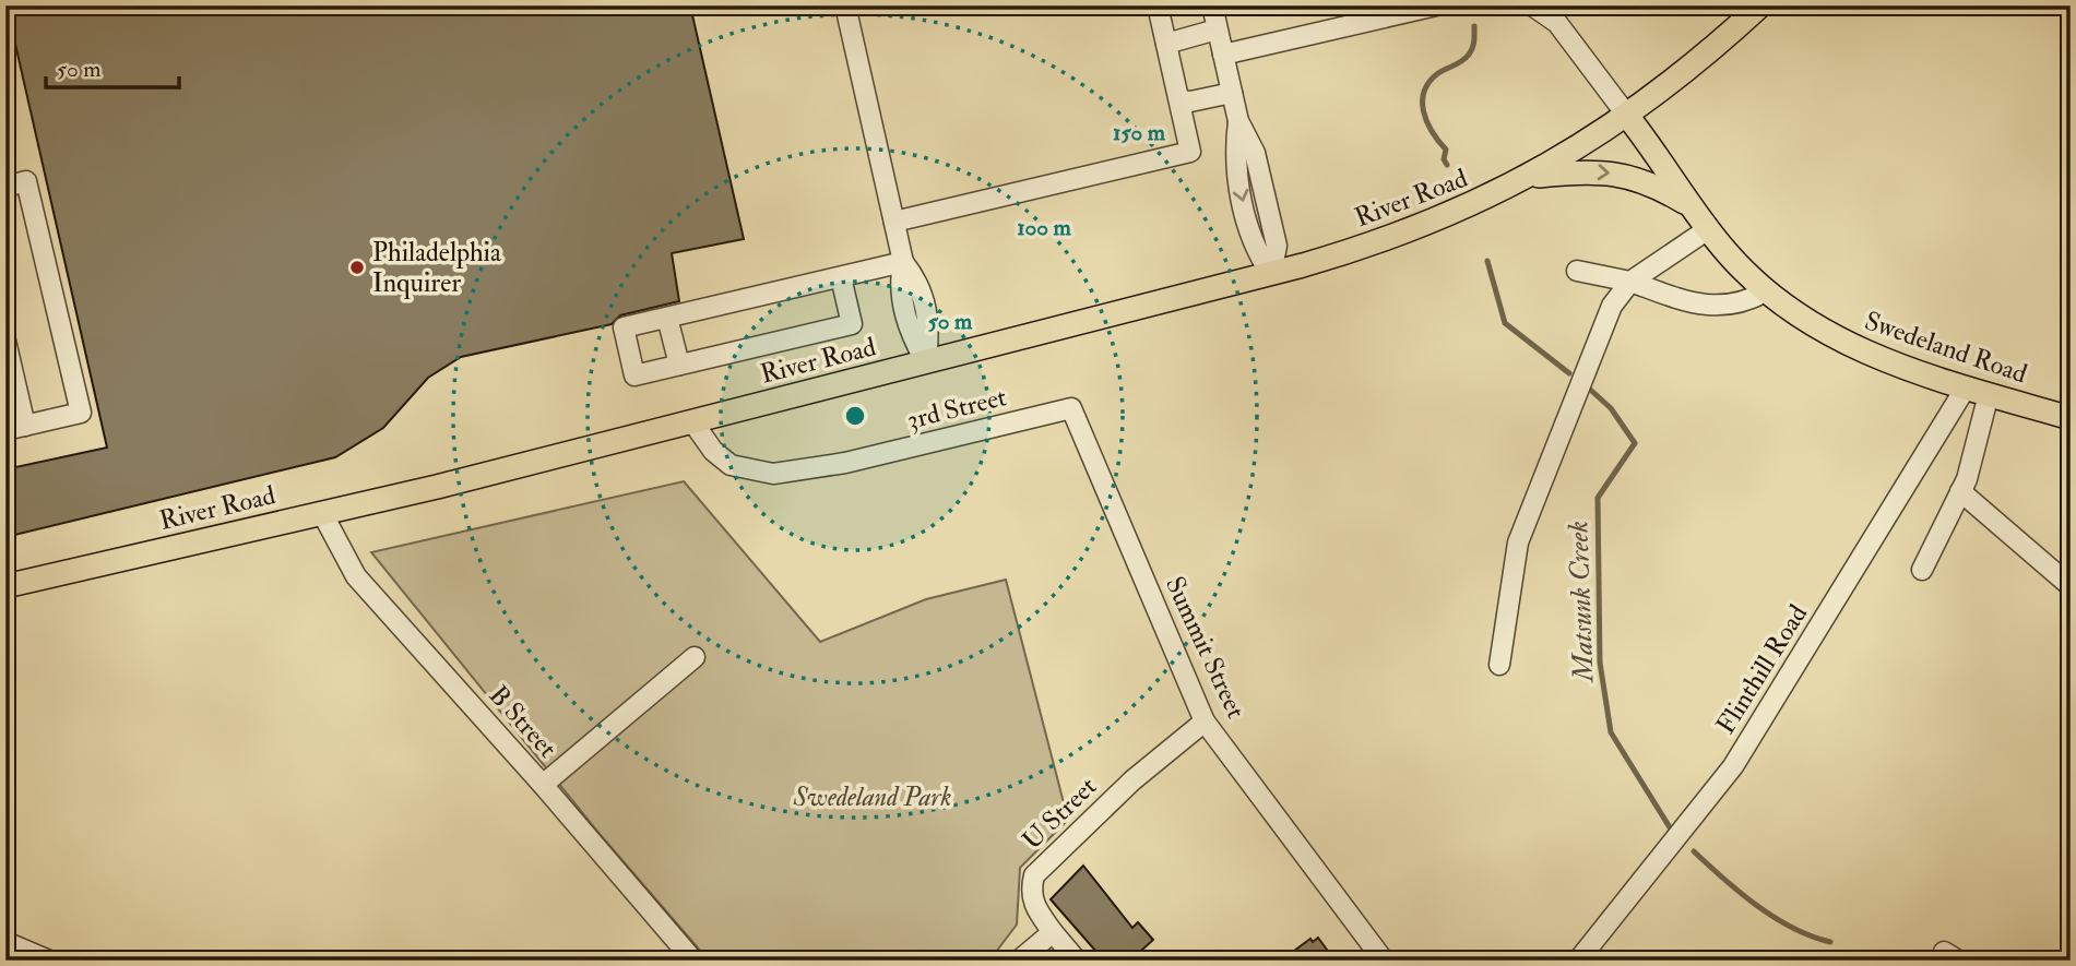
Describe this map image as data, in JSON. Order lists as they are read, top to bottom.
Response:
{
  "streets": {
    "main road": ["River Road", "Swedeland Road"],
    "street": [
      "3rd Street",
      "Summit Street",
      "Flinthill Road",
      "B Street",
      "U Street"
    ]
  },
  "crossings": [
    ["River Road", "Swedeland Road"],
    ["River Road", "3rd Street"],
    ["River Road", "B Street"],
    ["Swedeland Road", "Flinthill Road"],
    ["3rd Street", "Summit Street"],
    ["Summit Street", "U Street"]
  ],
  "water": ["Matsunk Creek"],
  "parks": ["Swedeland Park"],
  "places": ["Philadelphia Inquirer"],
  "scale_bar": "50 m",
  "rings": ["150 m", "100 m", "50 m"]
}
